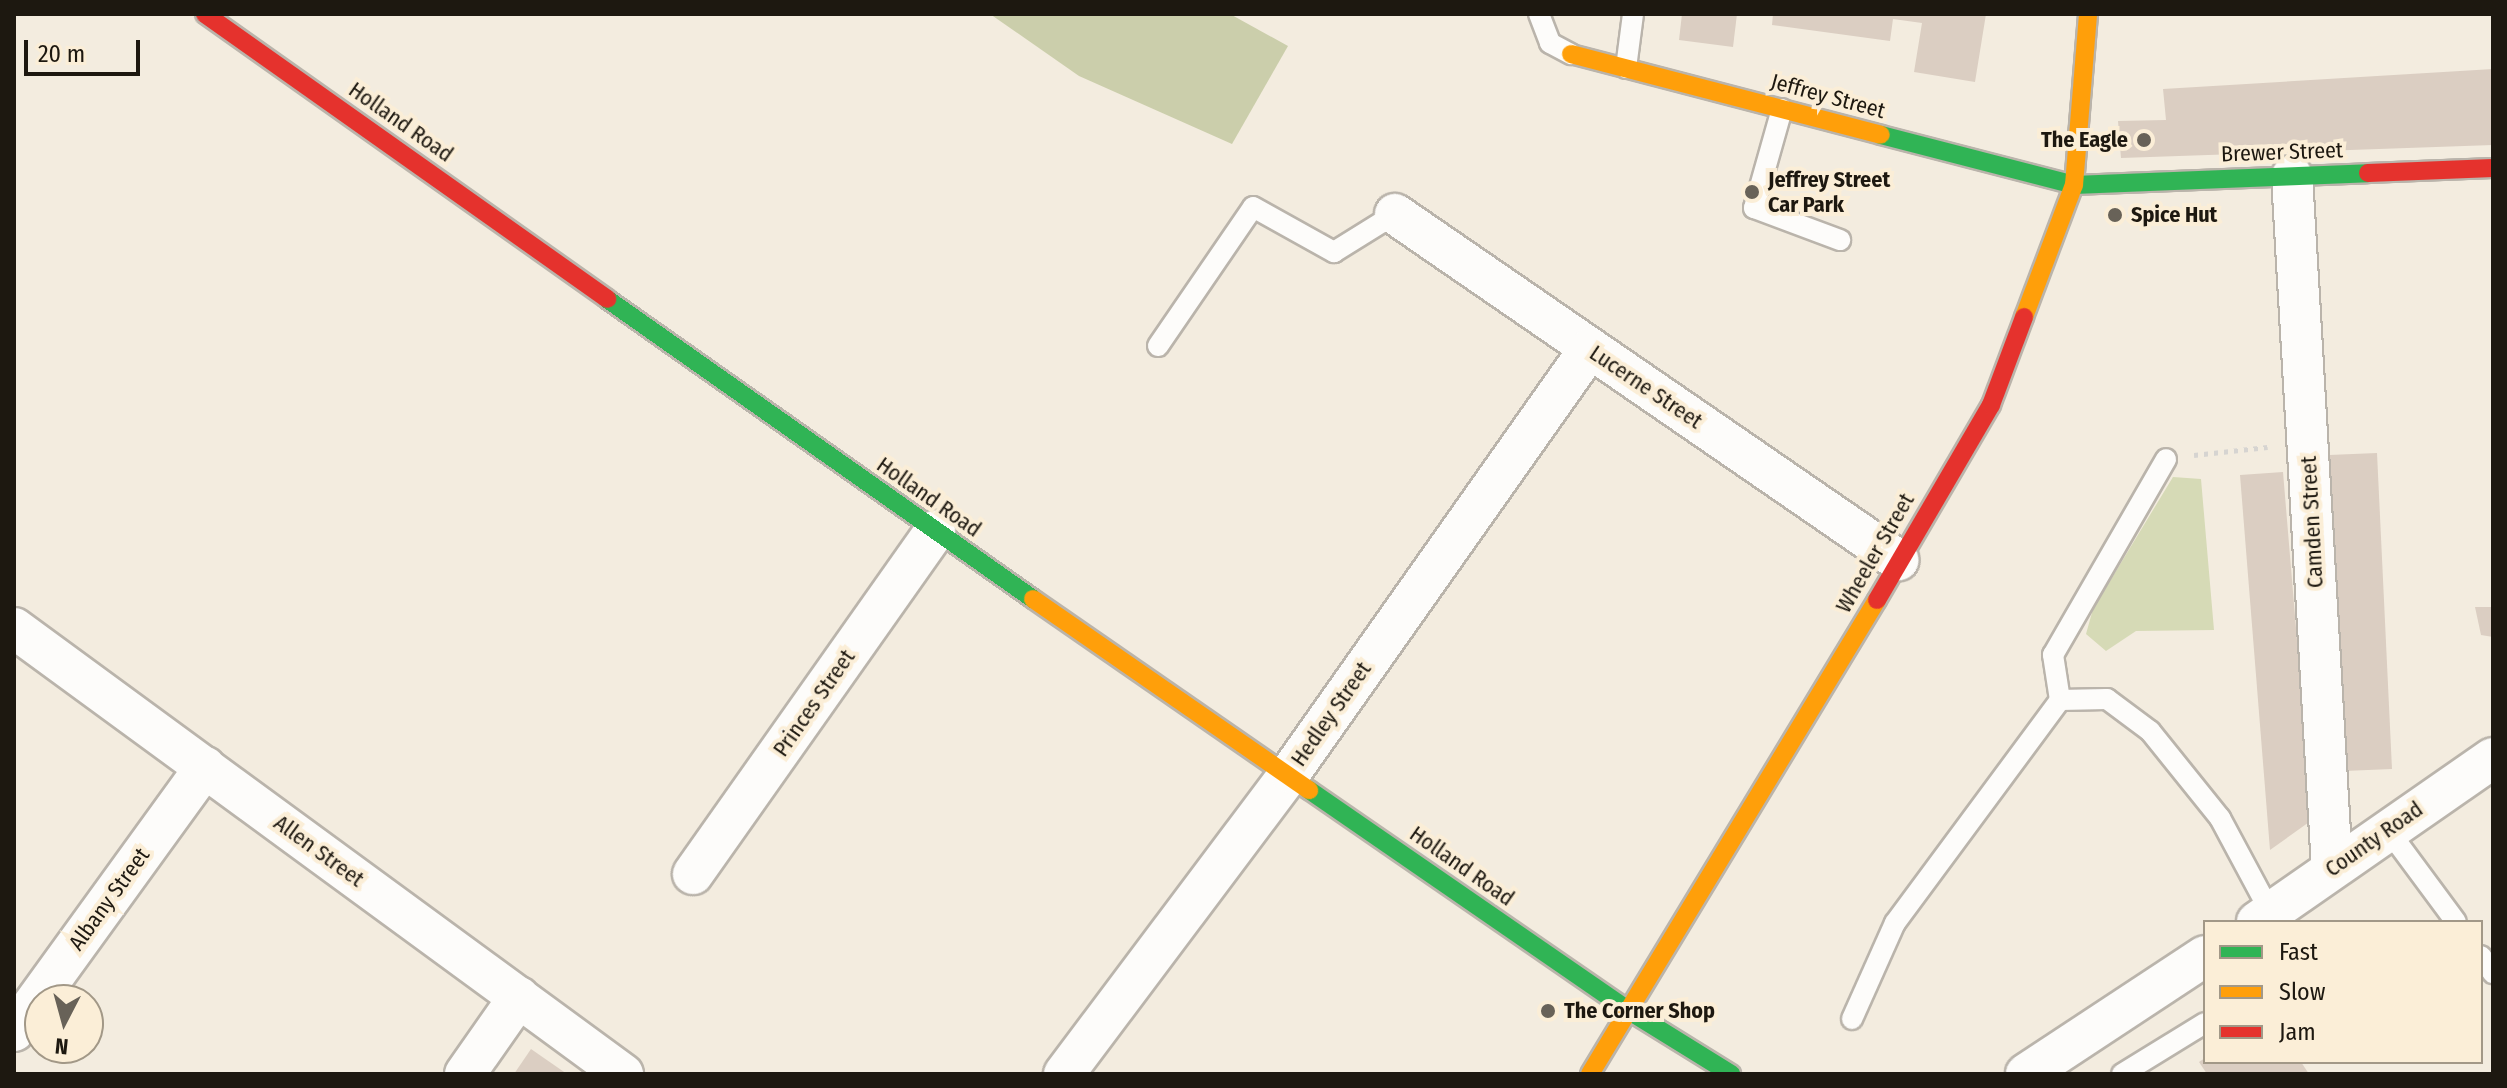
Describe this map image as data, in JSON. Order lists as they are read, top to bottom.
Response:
{
  "streets": {
    "street": [
      "Jeffrey Street",
      "Holland Road",
      "Brewer Street",
      "Lucerne Street",
      "Camden Street",
      "Wheeler Street",
      "Princes Street",
      "Hedley Street",
      "County Road",
      "Allen Street",
      "Albany Street"
    ]
  },
  "crossings": [
    ["Jeffrey Street", "Brewer Street"],
    ["Jeffrey Street", "Wheeler Street"],
    ["Holland Road", "Wheeler Street"],
    ["Holland Road", "Princes Street"],
    ["Holland Road", "Hedley Street"],
    ["Brewer Street", "Camden Street"],
    ["Brewer Street", "Wheeler Street"],
    ["Lucerne Street", "Wheeler Street"],
    ["Lucerne Street", "Hedley Street"],
    ["Camden Street", "County Road"],
    ["Allen Street", "Albany Street"]
  ],
  "places": [
    "The Eagle",
    "Jeffrey Street Car Park",
    "Spice Hut",
    "The Corner Shop"
  ],
  "legend": ["Fast", "Slow", "Jam"],
  "scale_bar": "20 m",
  "north": "bottom"
}
